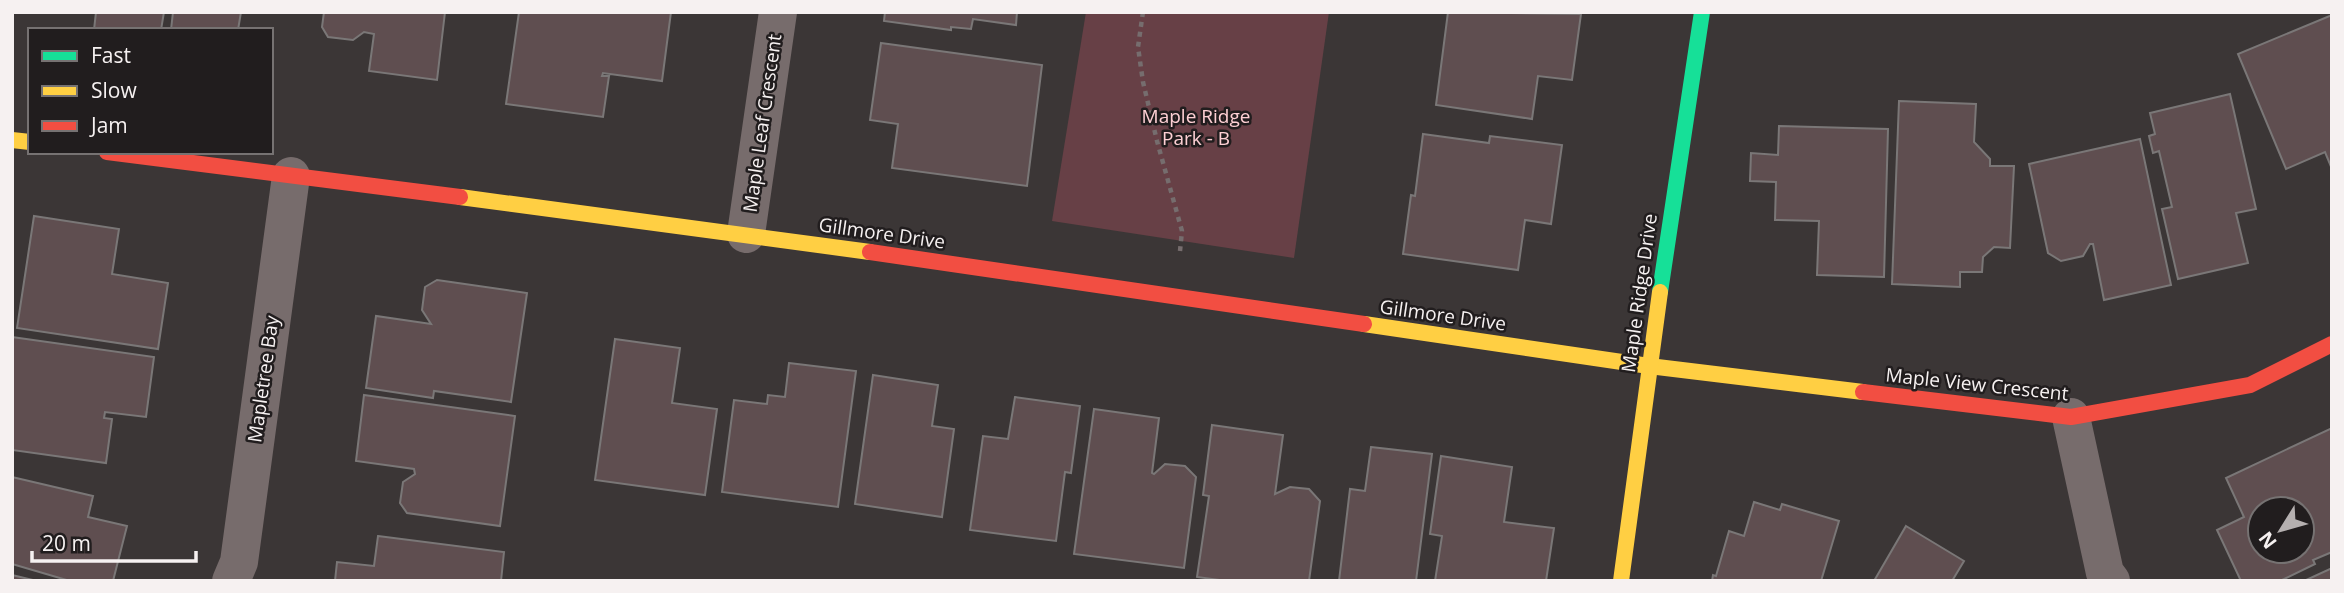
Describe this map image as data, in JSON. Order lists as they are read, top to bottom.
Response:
{
  "streets": {
    "street": [
      "Maple Leaf Crescent",
      "Gillmore Drive",
      "Maple Ridge Drive",
      "Mapletree Bay",
      "Maple View Crescent"
    ]
  },
  "crossings": [
    ["Maple Leaf Crescent", "Gillmore Drive"],
    ["Gillmore Drive", "Maple Ridge Drive"],
    ["Gillmore Drive", "Mapletree Bay"],
    ["Gillmore Drive", "Maple View Crescent"],
    ["Maple Ridge Drive", "Maple View Crescent"]
  ],
  "parks": ["Maple Ridge Park - B"],
  "legend": ["Fast", "Slow", "Jam"],
  "scale_bar": "20 m",
  "north": "bottom left"
}
